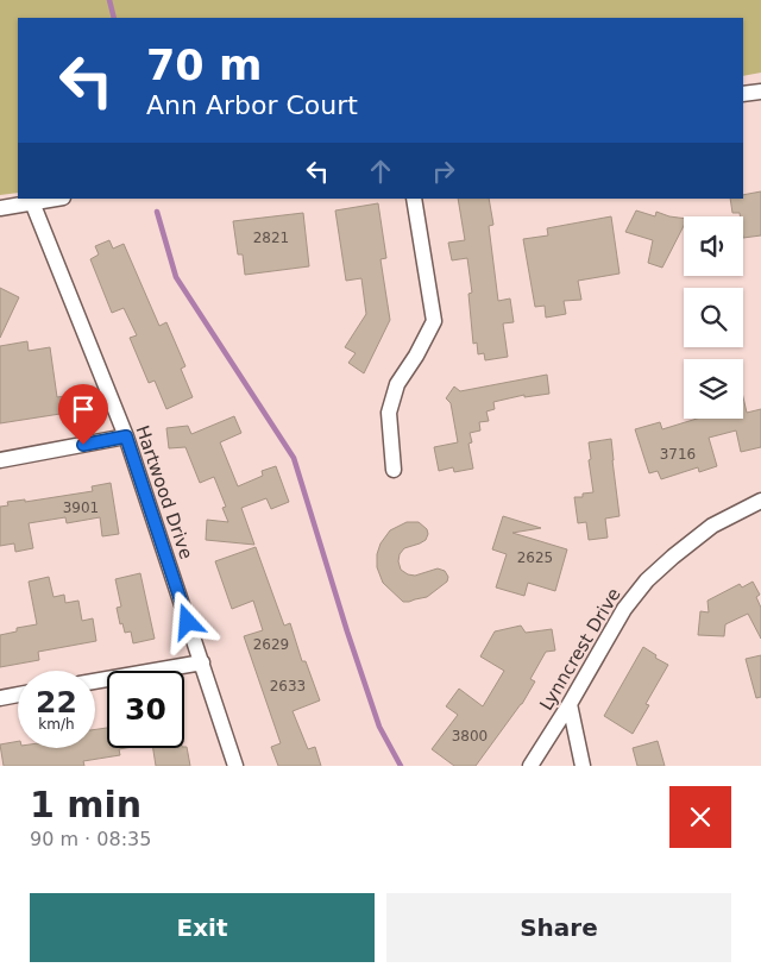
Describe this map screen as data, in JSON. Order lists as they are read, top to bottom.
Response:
{
  "streets": {
    "street": ["Hartwood Drive", "Lynncrest Drive"]
  },
  "house_numbers": [
    "2821",
    "3716",
    "3901",
    "2625",
    "2629",
    "2633",
    "3800"
  ],
  "page": {
    "turn": ["70 m", "Ann Arbor Court"],
    "speed": "22 km/h",
    "limit": "30",
    "heading": ["1 min", "90 m · 08:35"],
    "buttons": ["Exit", "Share"]
  }
}
